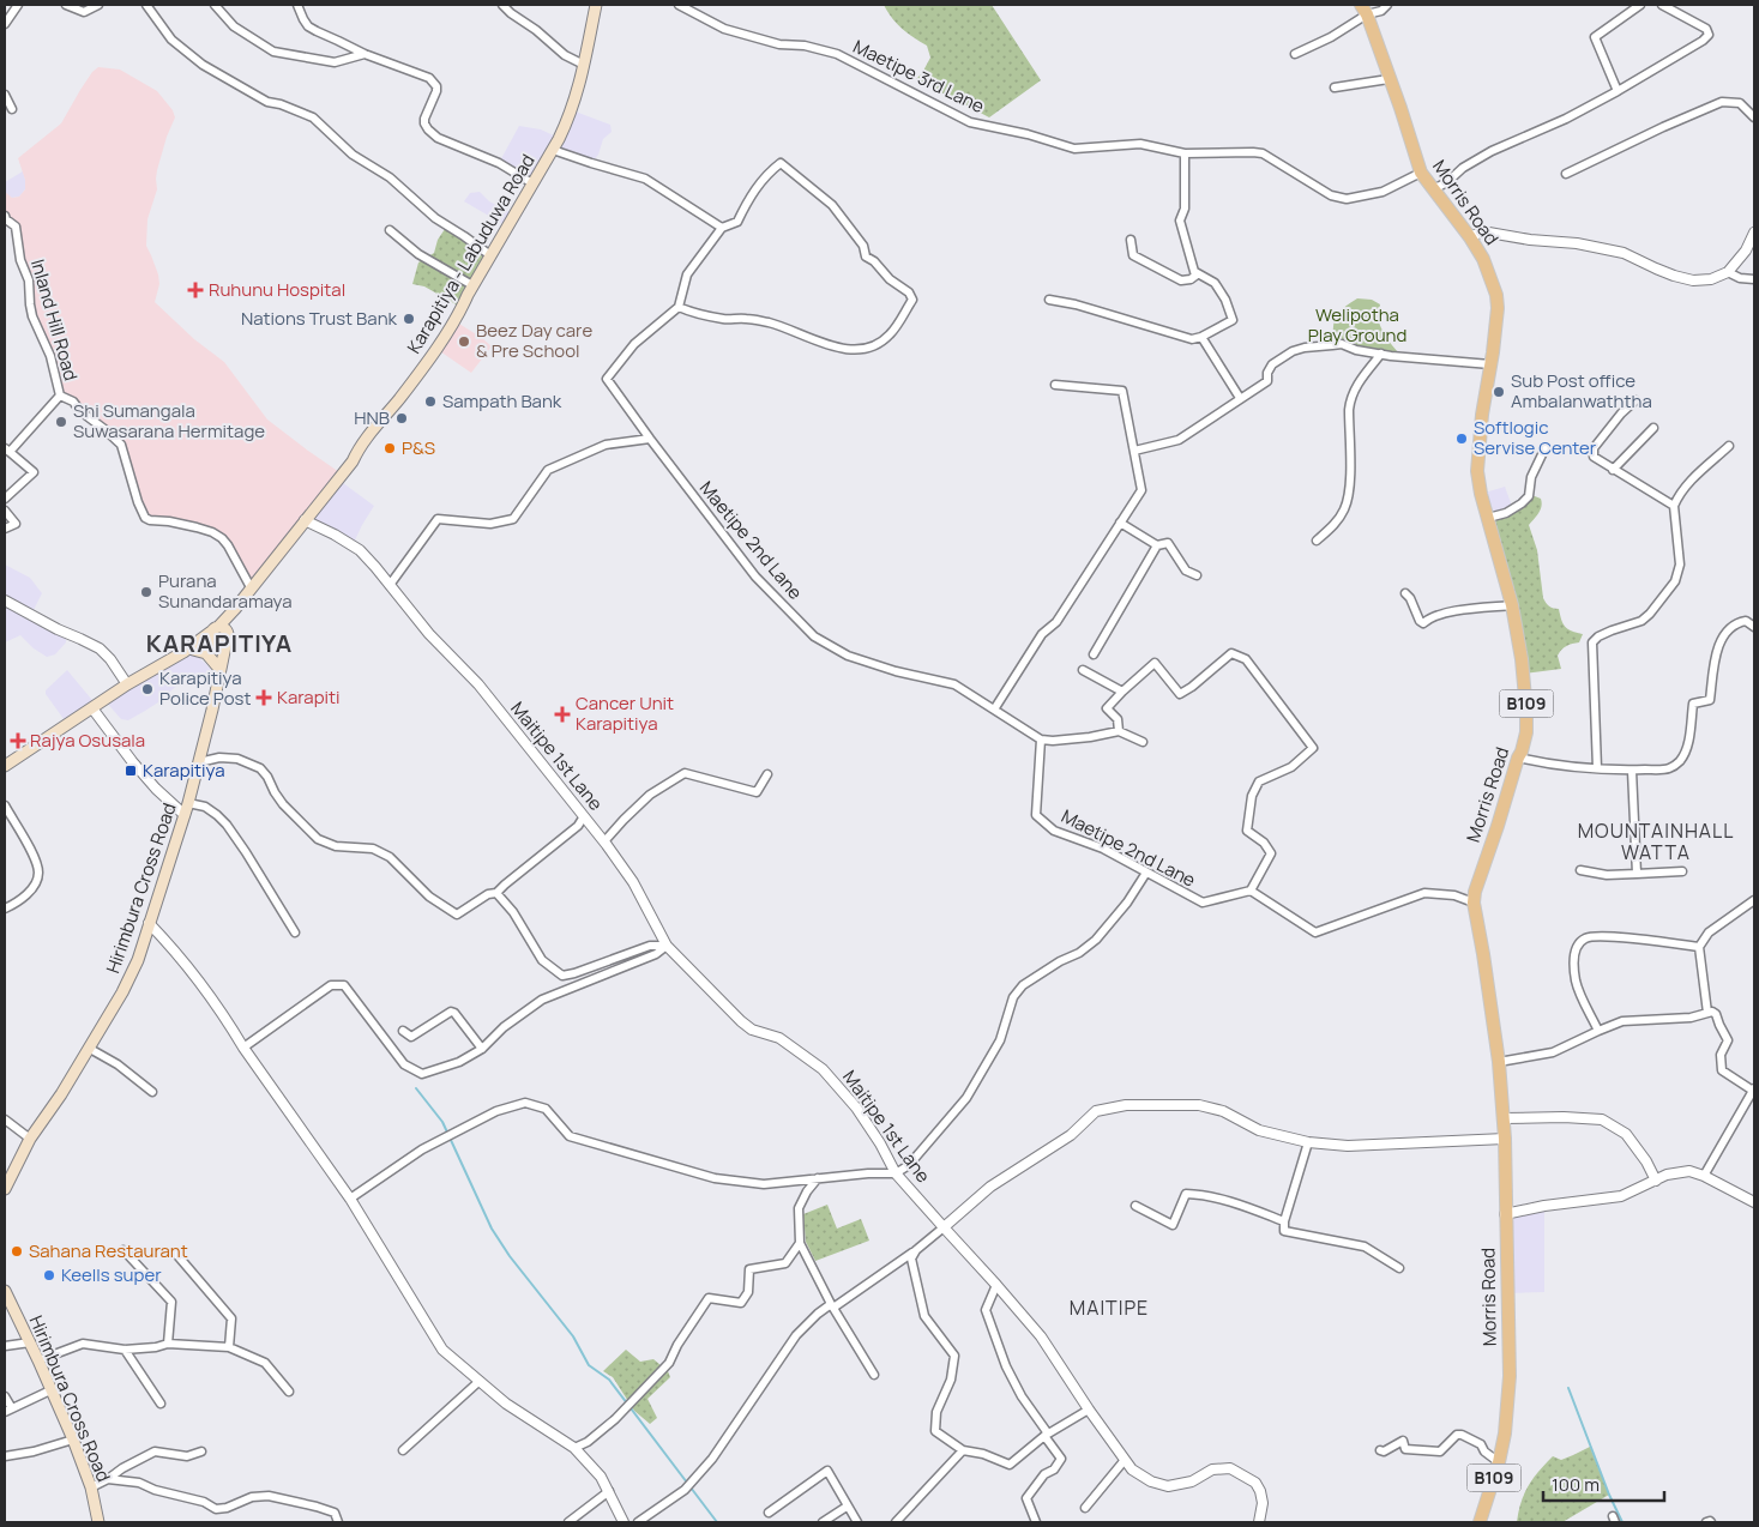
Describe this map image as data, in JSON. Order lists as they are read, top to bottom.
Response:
{
  "streets": {
    "main road": [
      "Morris Road",
      "Karapitiya - Labuduwa Road",
      "B109",
      "Hirimbura Cross Road"
    ],
    "street": [
      "Maetipe 3rd Lane",
      "Inland Hill Road",
      "Maetipe 2nd Lane",
      "Maitipe 1st Lane"
    ]
  },
  "crossings": [
    ["Maetipe 3rd Lane", "Morris Road"],
    ["Karapitiya - Labuduwa Road", "Inland Hill Road"],
    ["Karapitiya - Labuduwa Road", "Maitipe 1st Lane"],
    ["Karapitiya - Labuduwa Road", "Hirimbura Cross Road"]
  ],
  "districts": ["KARAPITIYA", "MOUNTAINHALL WATTA", "MAITIPE"],
  "parks": ["Welipotha Play Ground"],
  "places": {
    "health": [
      "Ruhunu Hospital",
      "Karapiti",
      "Cancer Unit Karapitiya",
      "Rajya Osusala"
    ],
    "other": [
      "Nations Trust Bank",
      "Beez Day care & Pre School",
      "Sub Post office Ambalanwaththa",
      "Sampath Bank",
      "HNB",
      "Shi Sumangala Suwasarana Hermitage",
      "Softlogic Servise Center",
      "P&S",
      "Purana Sunandaramaya",
      "Karapitiya Police Post",
      "Sahana Restaurant",
      "Keells super"
    ],
    "transit": ["Karapitiya"]
  },
  "scale_bar": "100 m"
}
